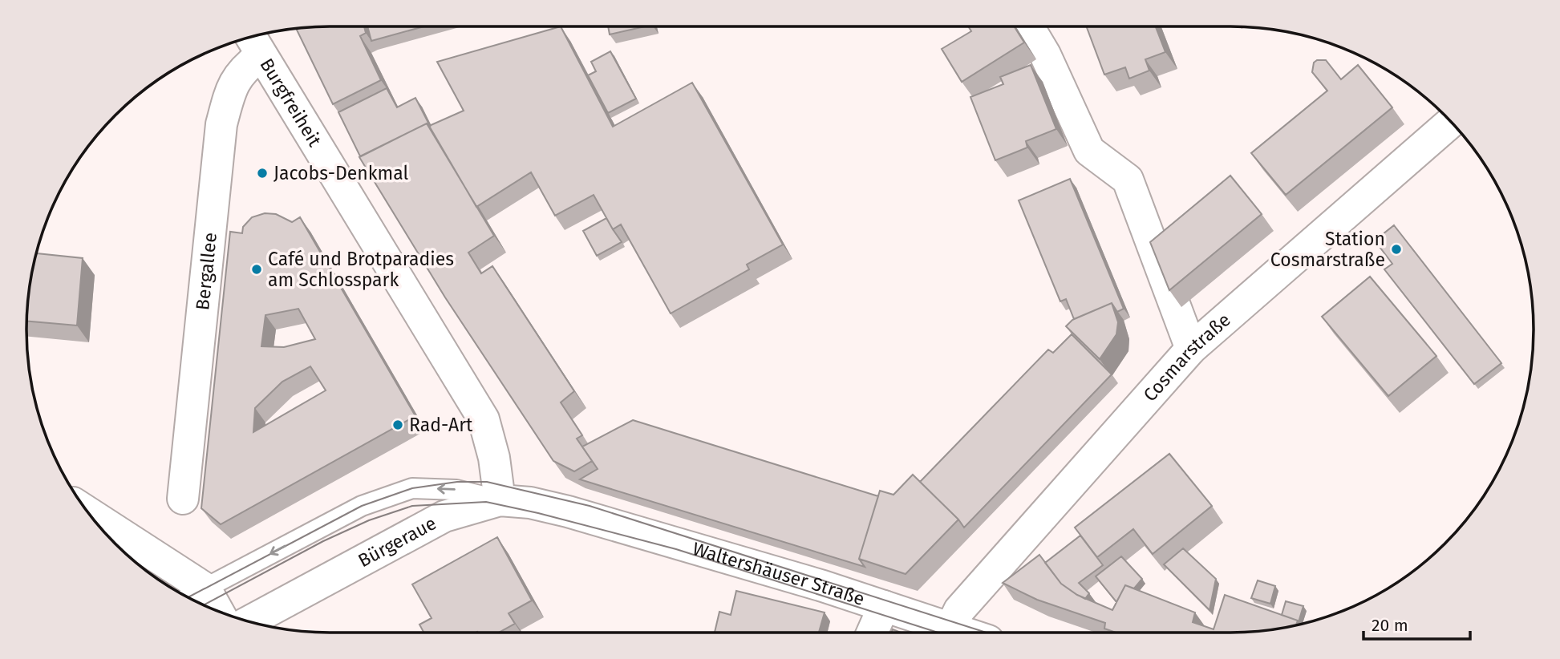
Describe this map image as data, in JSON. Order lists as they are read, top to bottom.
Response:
{
  "streets": {
    "street": [
      "Burgfreiheit",
      "Bergallee",
      "Cosmarstraße",
      "Bürgeraue",
      "Waltershäuser Straße"
    ]
  },
  "crossings": [
    ["Burgfreiheit", "Bergallee"],
    ["Burgfreiheit", "Bürgeraue"],
    ["Cosmarstraße", "Waltershäuser Straße"],
    ["Bürgeraue", "Waltershäuser Straße"]
  ],
  "places": [
    "Jacobs-Denkmal",
    "Station Cosmarstraße",
    "Café und Brotparadies am Schlosspark",
    "Rad-Art"
  ],
  "scale_bar": "20 m"
}
